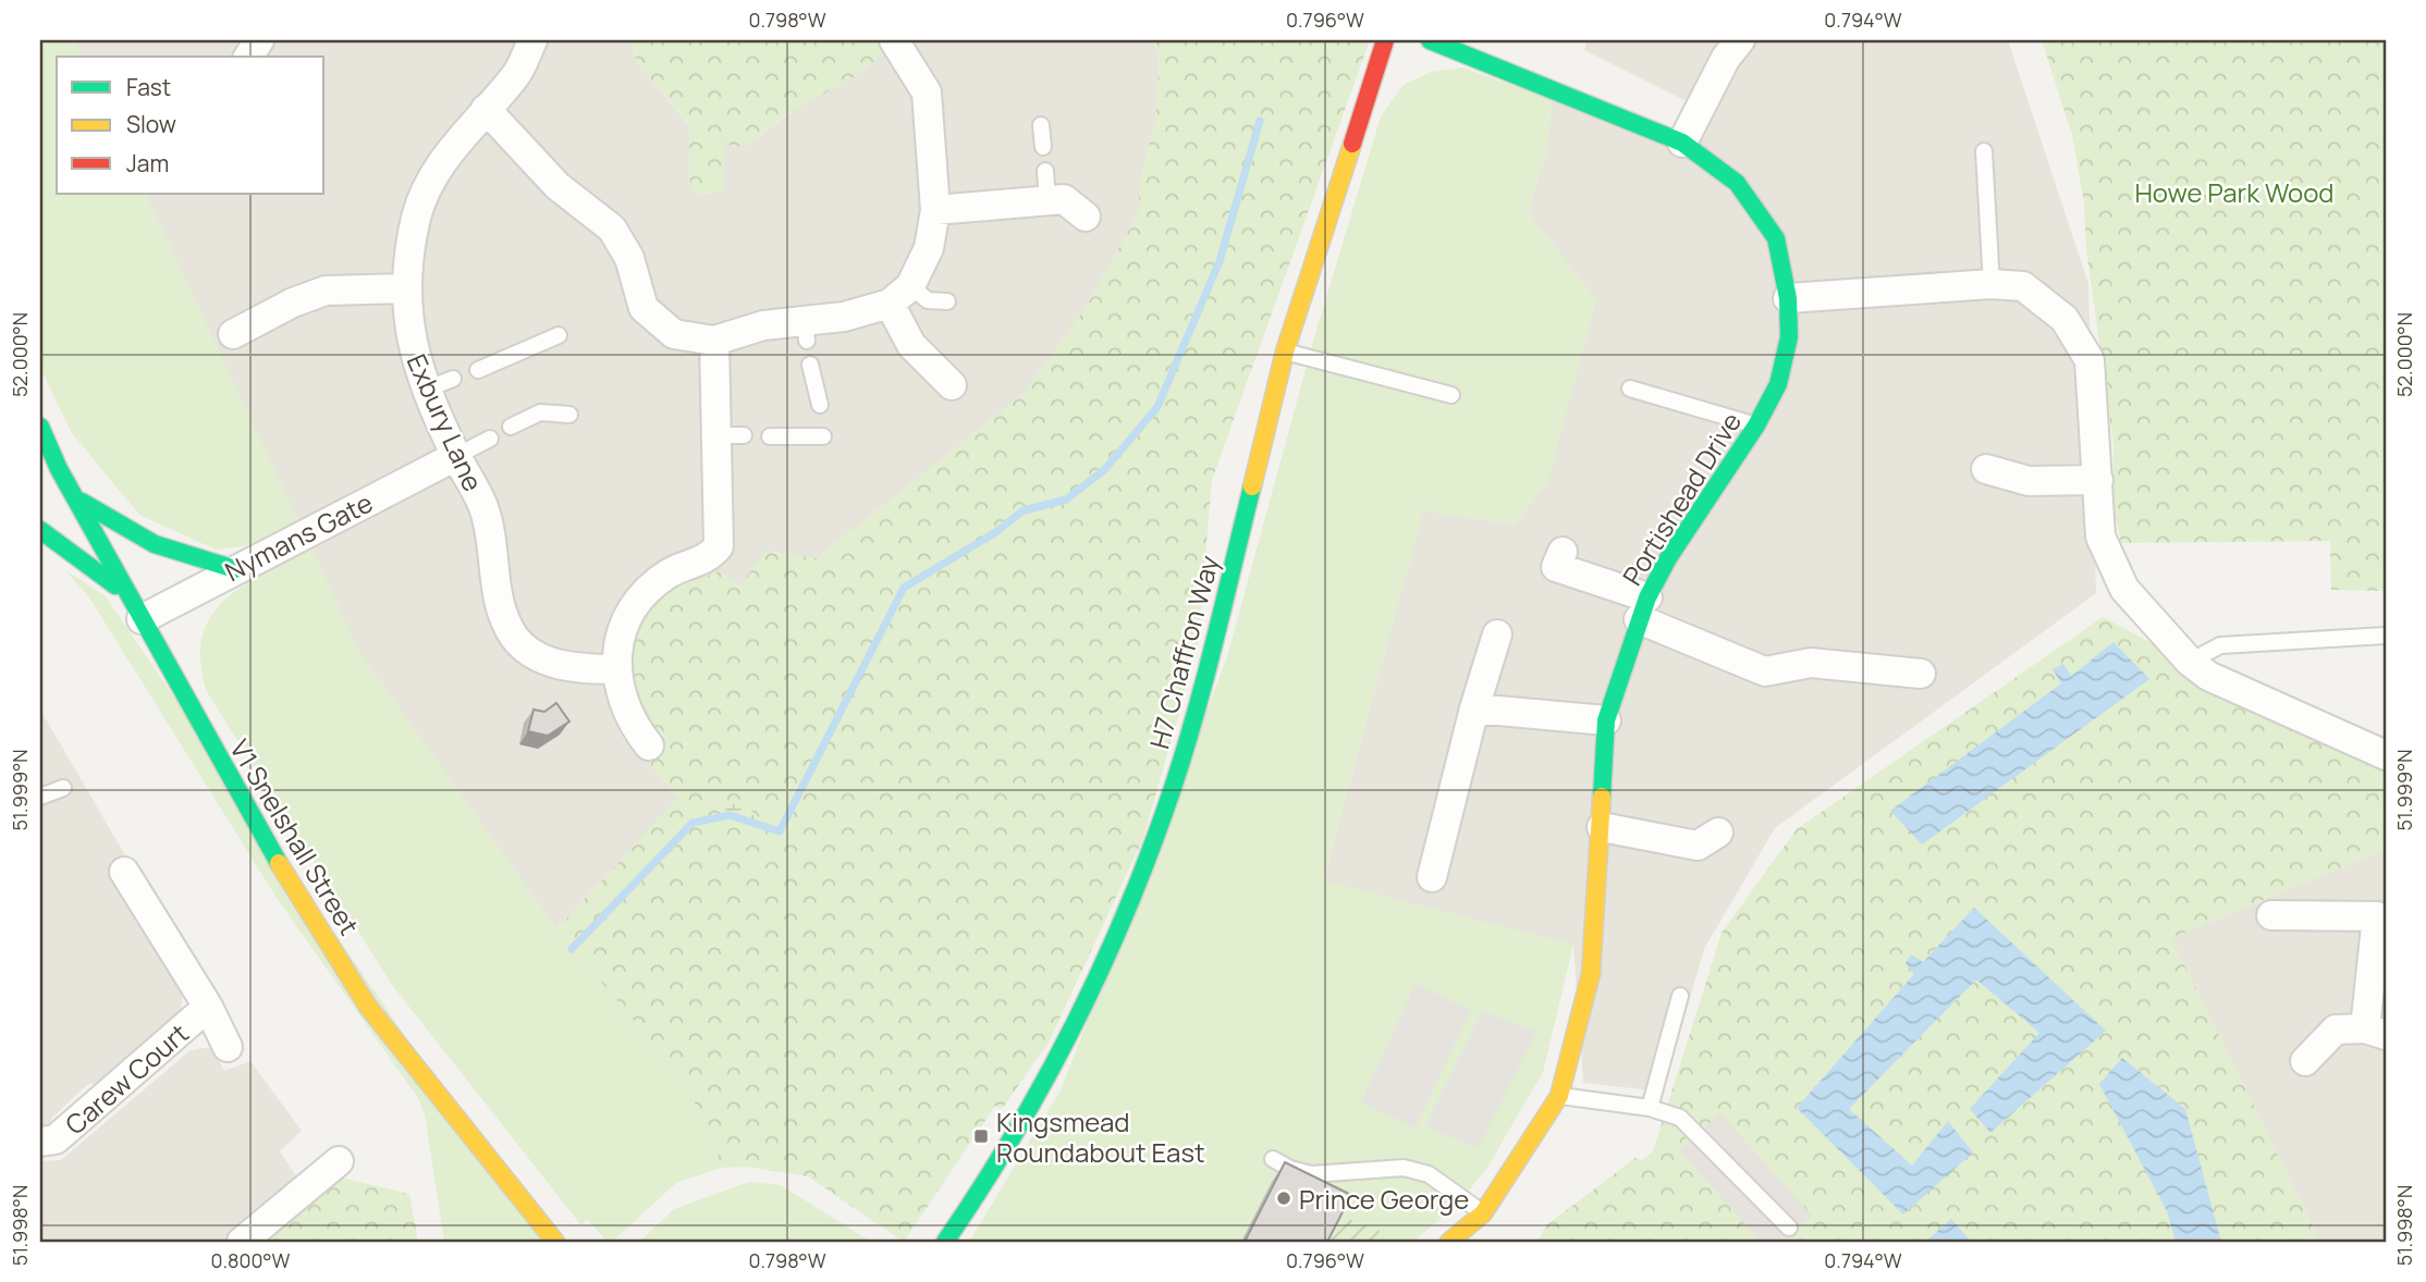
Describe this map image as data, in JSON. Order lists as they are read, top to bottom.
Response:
{
  "streets": {
    "street": [
      "Exbury Lane",
      "Portishead Drive",
      "Nymans Gate",
      "H7 Chaffron Way",
      "V1 Snelshall Street",
      "Carew Court"
    ]
  },
  "crossings": [
    ["Exbury Lane", "Nymans Gate"],
    ["Nymans Gate", "V1 Snelshall Street"]
  ],
  "parks": ["Howe Park Wood"],
  "places": {
    "transit": ["Kingsmead Roundabout East"],
    "other": ["Prince George"]
  },
  "legend": ["Fast", "Slow", "Jam"],
  "coordinates": [
    "0.798°W",
    "0.796°W",
    "0.794°W",
    "52.000°N",
    "51.999°N",
    "51.998°N",
    "0.800°W"
  ]
}
